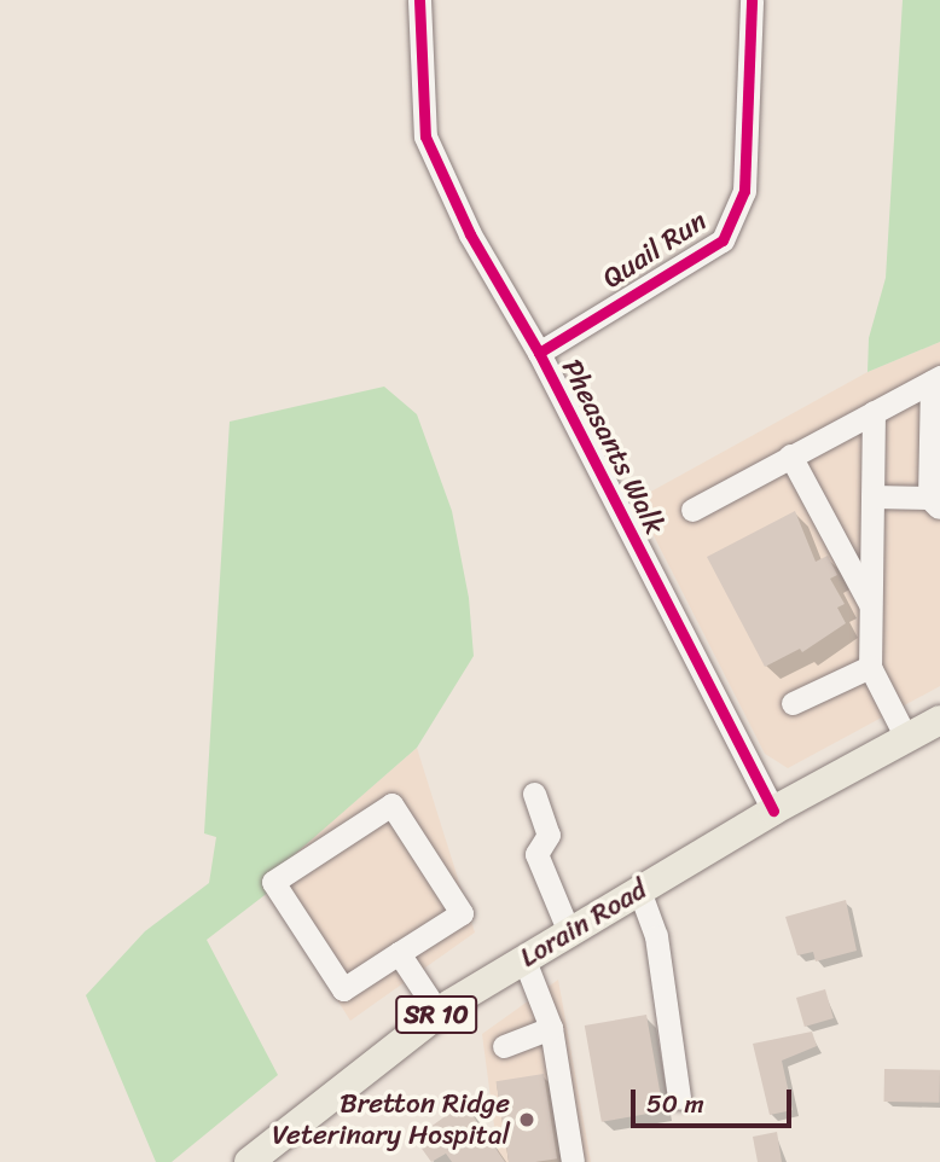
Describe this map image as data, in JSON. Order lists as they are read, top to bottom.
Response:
{
  "streets": {
    "main road": ["Lorain Road", "SR 10"],
    "street": ["Quail Run", "Pheasants Walk"]
  },
  "crossings": [
    ["Quail Run", "Pheasants Walk"],
    ["Pheasants Walk", "Lorain Road"]
  ],
  "places": ["Bretton Ridge Veterinary Hospital"],
  "scale_bar": "50 m"
}
